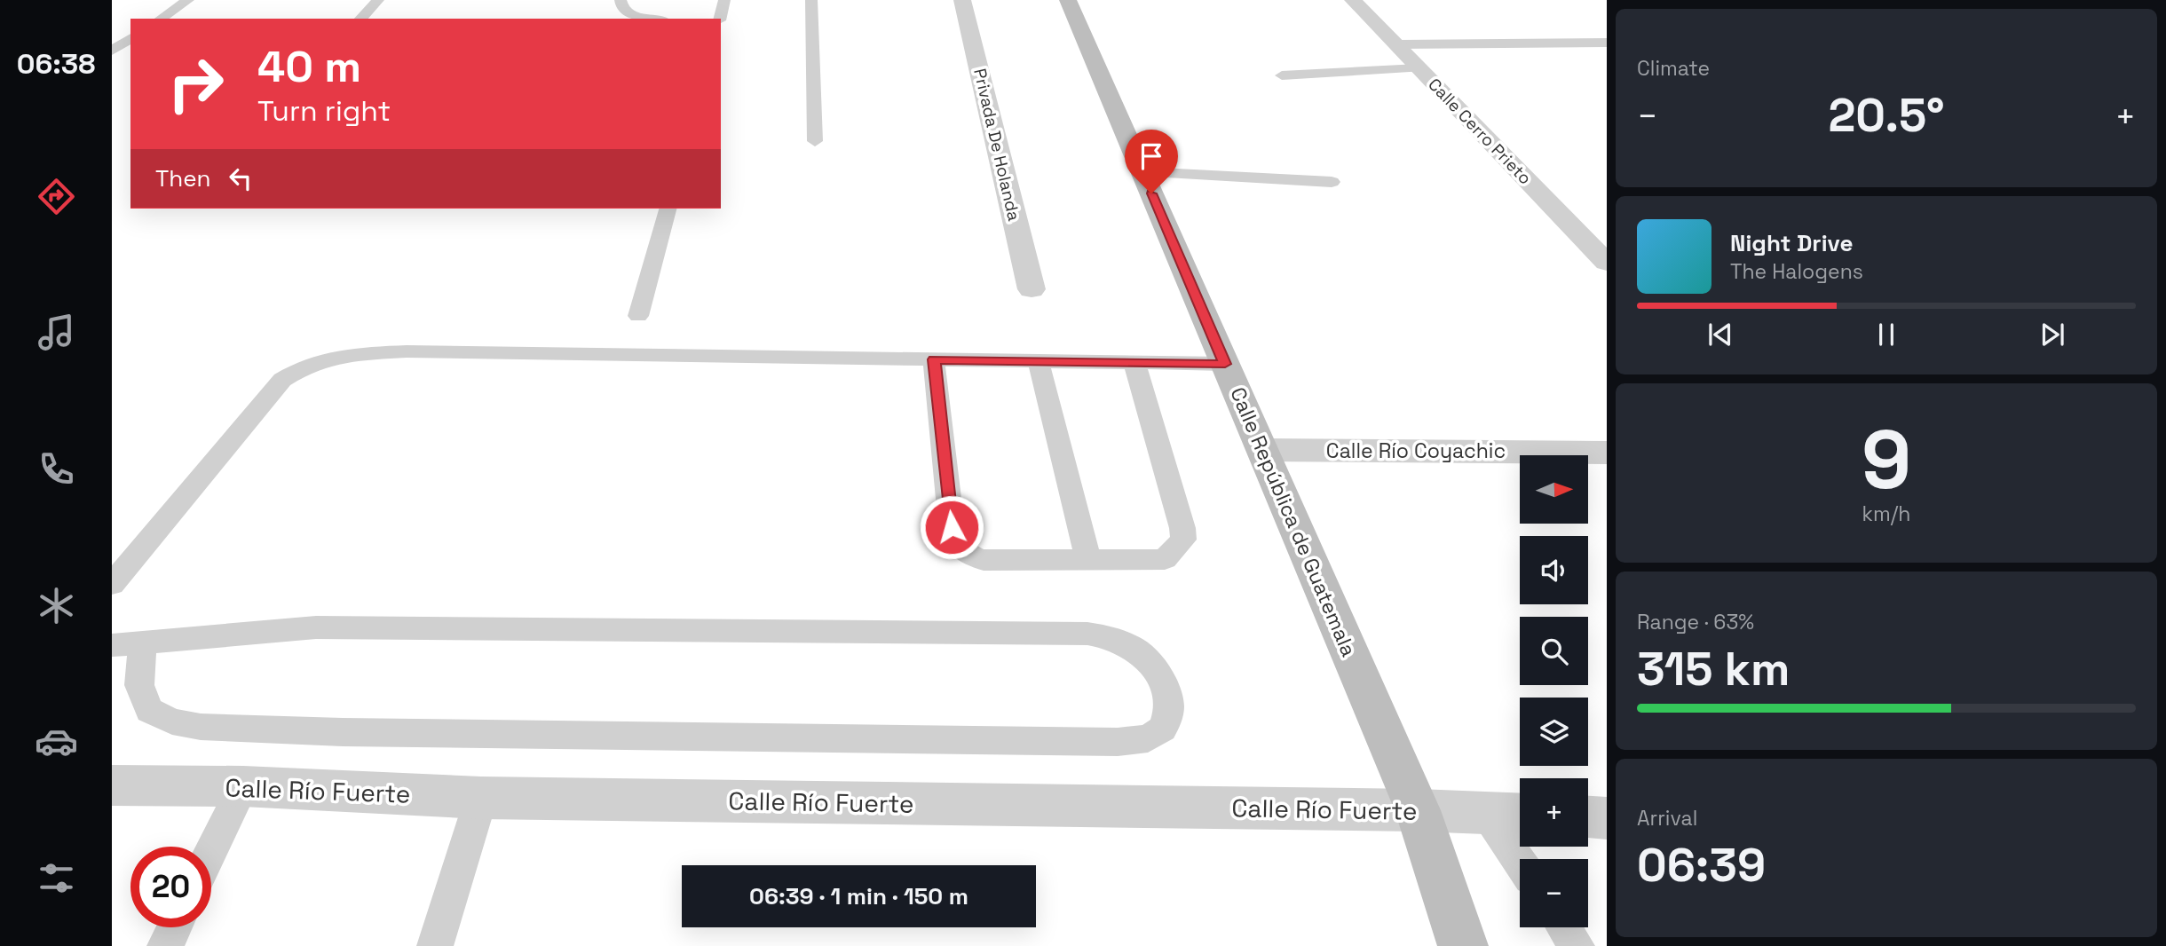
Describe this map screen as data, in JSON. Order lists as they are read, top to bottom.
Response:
{
  "streets": {
    "main road": ["Calle República de Guatemala"],
    "street": [
      "Calle Cerro Prieto",
      "Privada De Holanda",
      "Calle Río Coyachic",
      "Calle Río Fuerte"
    ]
  },
  "crossings": [
    ["Calle Río Coyachic", "Calle República de Guatemala"],
    ["Calle República de Guatemala", "Calle Río Fuerte"]
  ],
  "north": "right",
  "page": {
    "tabs": "06:38",
    "tile": [
      "Climate",
      ["9", "km/h"],
      ["Range · 63%", "315 km"],
      ["Arrival", "06:39"]
    ],
    "turn": ["40 m", "Turn right"],
    "heat": ["−", "20.5°", "+"],
    "then": "Then",
    "song": ["Night Drive", "The Halogens"],
    "map_buttons": ["+", "−"],
    "limit": "20",
    "trip": "06:39 · 1 min · 150 m"
  }
}
